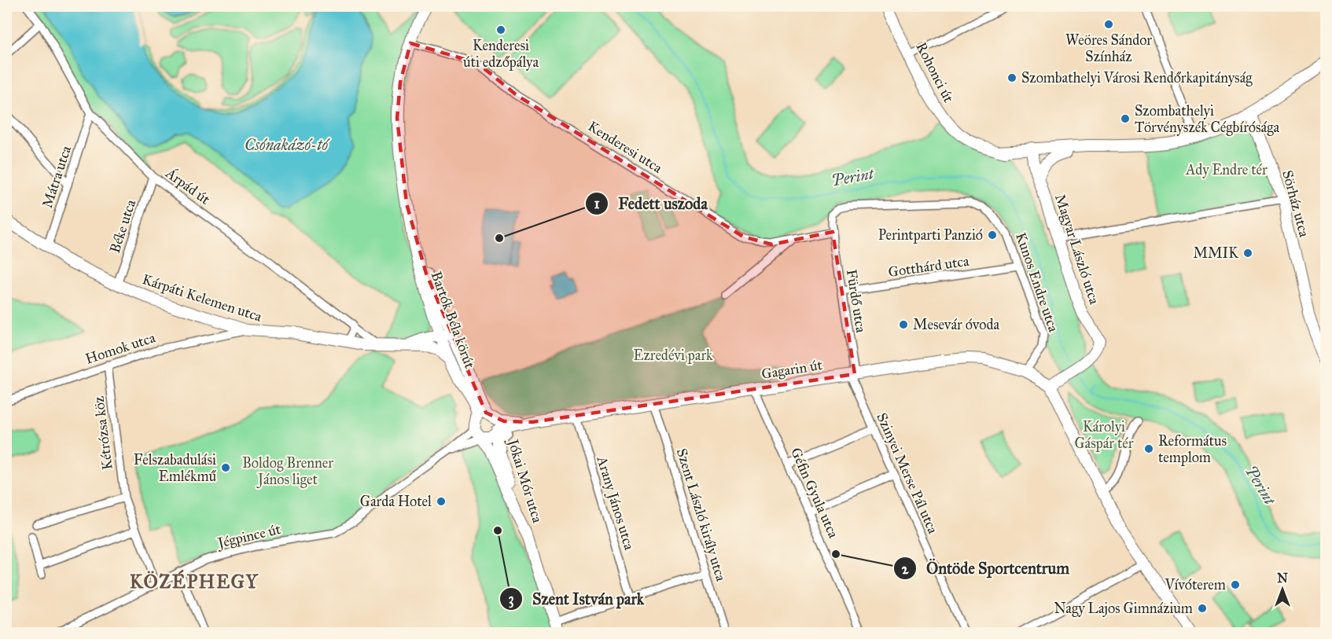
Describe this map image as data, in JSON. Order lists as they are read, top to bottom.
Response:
{
  "streets": {
    "street": [
      "Rohonci út",
      "Kenderesi utca",
      "Mátra utca",
      "Árpád út",
      "Sörház utca",
      "Béke utca",
      "Magyar László utca",
      "Gotthárd utca",
      "Kunos Endre utca",
      "Kárpáti Kelemen utca",
      "Fürdő utca",
      "Bartók Béla körút",
      "Homok utca",
      "Gagarin út",
      "Kétrózsa köz",
      "Szinyei Merse Pál utca",
      "Jókai Mór utca",
      "Géfin Gyula utca",
      "Arany János utca",
      "Szent László király utca",
      "Jégpince út"
    ]
  },
  "crossings": [
    ["Rohonci út", "Magyar László utca"],
    ["Kenderesi utca", "Kunos Endre utca"],
    ["Kenderesi utca", "Fürdő utca"],
    ["Kenderesi utca", "Bartók Béla körút"],
    ["Mátra utca", "Árpád út"],
    ["Mátra utca", "Kárpáti Kelemen utca"],
    ["Árpád út", "Béke utca"],
    ["Árpád út", "Kárpáti Kelemen utca"],
    ["Béke utca", "Kárpáti Kelemen utca"],
    ["Magyar László utca", "Gagarin út"],
    ["Gotthárd utca", "Kunos Endre utca"],
    ["Gotthárd utca", "Fürdő utca"],
    ["Kunos Endre utca", "Fürdő utca"],
    ["Kunos Endre utca", "Gagarin út"],
    ["Kárpáti Kelemen utca", "Bartók Béla körút"],
    ["Kárpáti Kelemen utca", "Homok utca"],
    ["Fürdő utca", "Gagarin út"],
    ["Fürdő utca", "Szinyei Merse Pál utca"],
    ["Bartók Béla körút", "Gagarin út"],
    ["Bartók Béla körút", "Jókai Mór utca"],
    ["Bartók Béla körút", "Jégpince út"],
    ["Homok utca", "Kétrózsa köz"],
    ["Gagarin út", "Szinyei Merse Pál utca"],
    ["Gagarin út", "Jókai Mór utca"],
    ["Gagarin út", "Géfin Gyula utca"],
    ["Gagarin út", "Arany János utca"],
    ["Gagarin út", "Szent László király utca"],
    ["Gagarin út", "Jégpince út"],
    ["Kétrózsa köz", "Jégpince út"],
    ["Jókai Mór utca", "Jégpince út"]
  ],
  "districts": ["KÖZÉPHEGY"],
  "water": ["Csónakázó-tó", "Perint"],
  "parks": [
    "Ady Endre tér",
    "Ezredévi park",
    "Károlyi Gáspár tér",
    "Boldog Brenner János liget"
  ],
  "places": [
    "Weöres Sándor Színház",
    "Kenderesi úti edzőpálya",
    "Szombathelyi Városi Rendőrkapitányság",
    "Szombathelyi Törvényszék Cégbírósága",
    "Perintparti Panzió",
    "Fedett uszoda",
    "MMIK",
    "Mesevár óvoda",
    "Református templom",
    "Felszabadulási Emlékmű",
    "Garda Hotel",
    "Szent István park",
    "Öntöde Sportcentrum",
    "Vívóterem",
    "Nagy Lajos Gimnázium"
  ],
  "north": "top"
}
